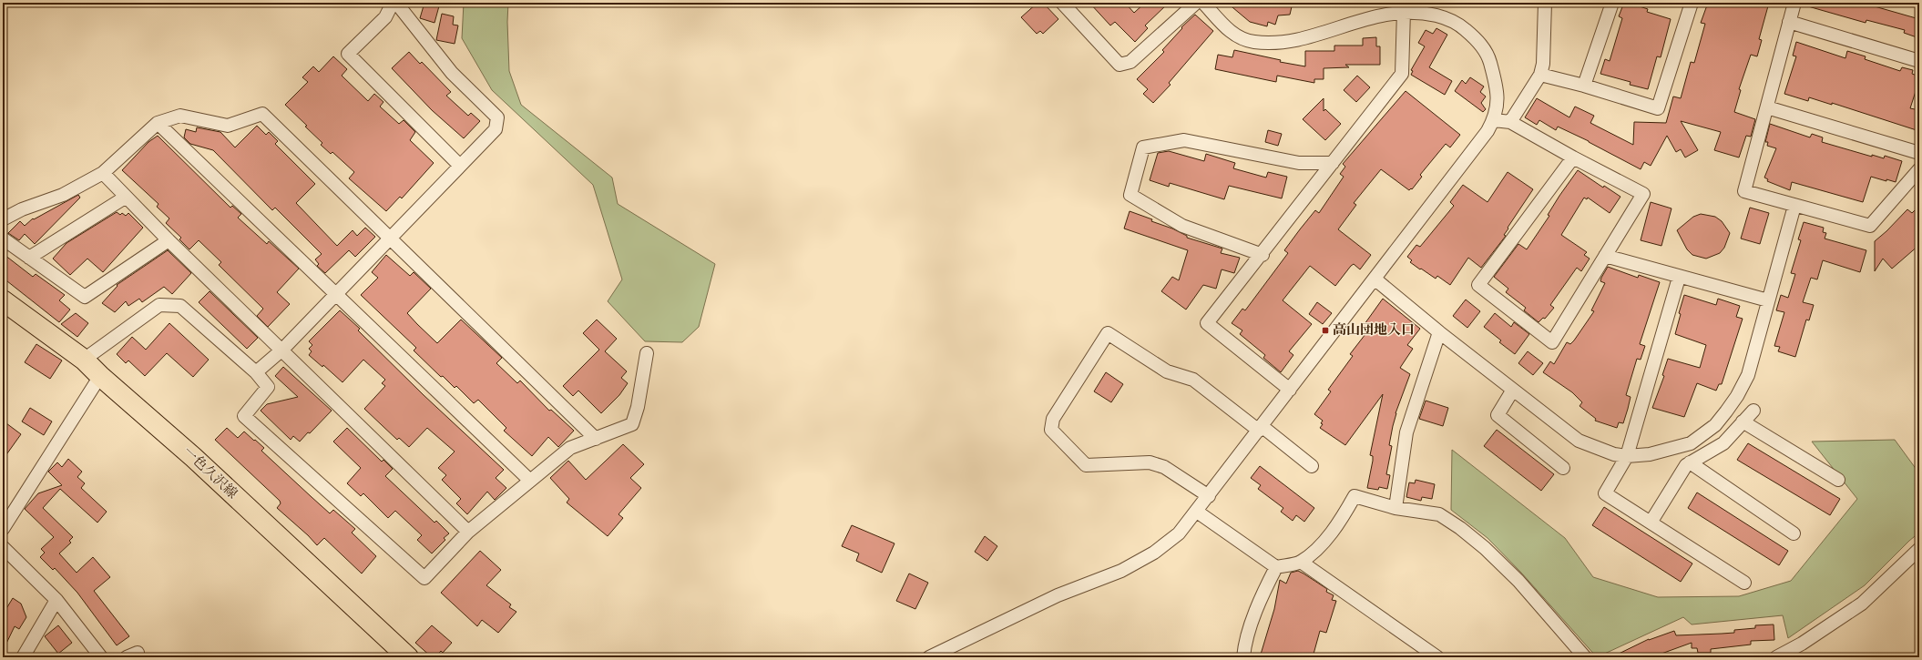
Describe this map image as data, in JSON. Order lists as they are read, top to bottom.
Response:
{
  "streets": {
    "main road": ["一色久沢線"]
  },
  "places": {
    "transit": ["高山団地入口"]
  }
}
